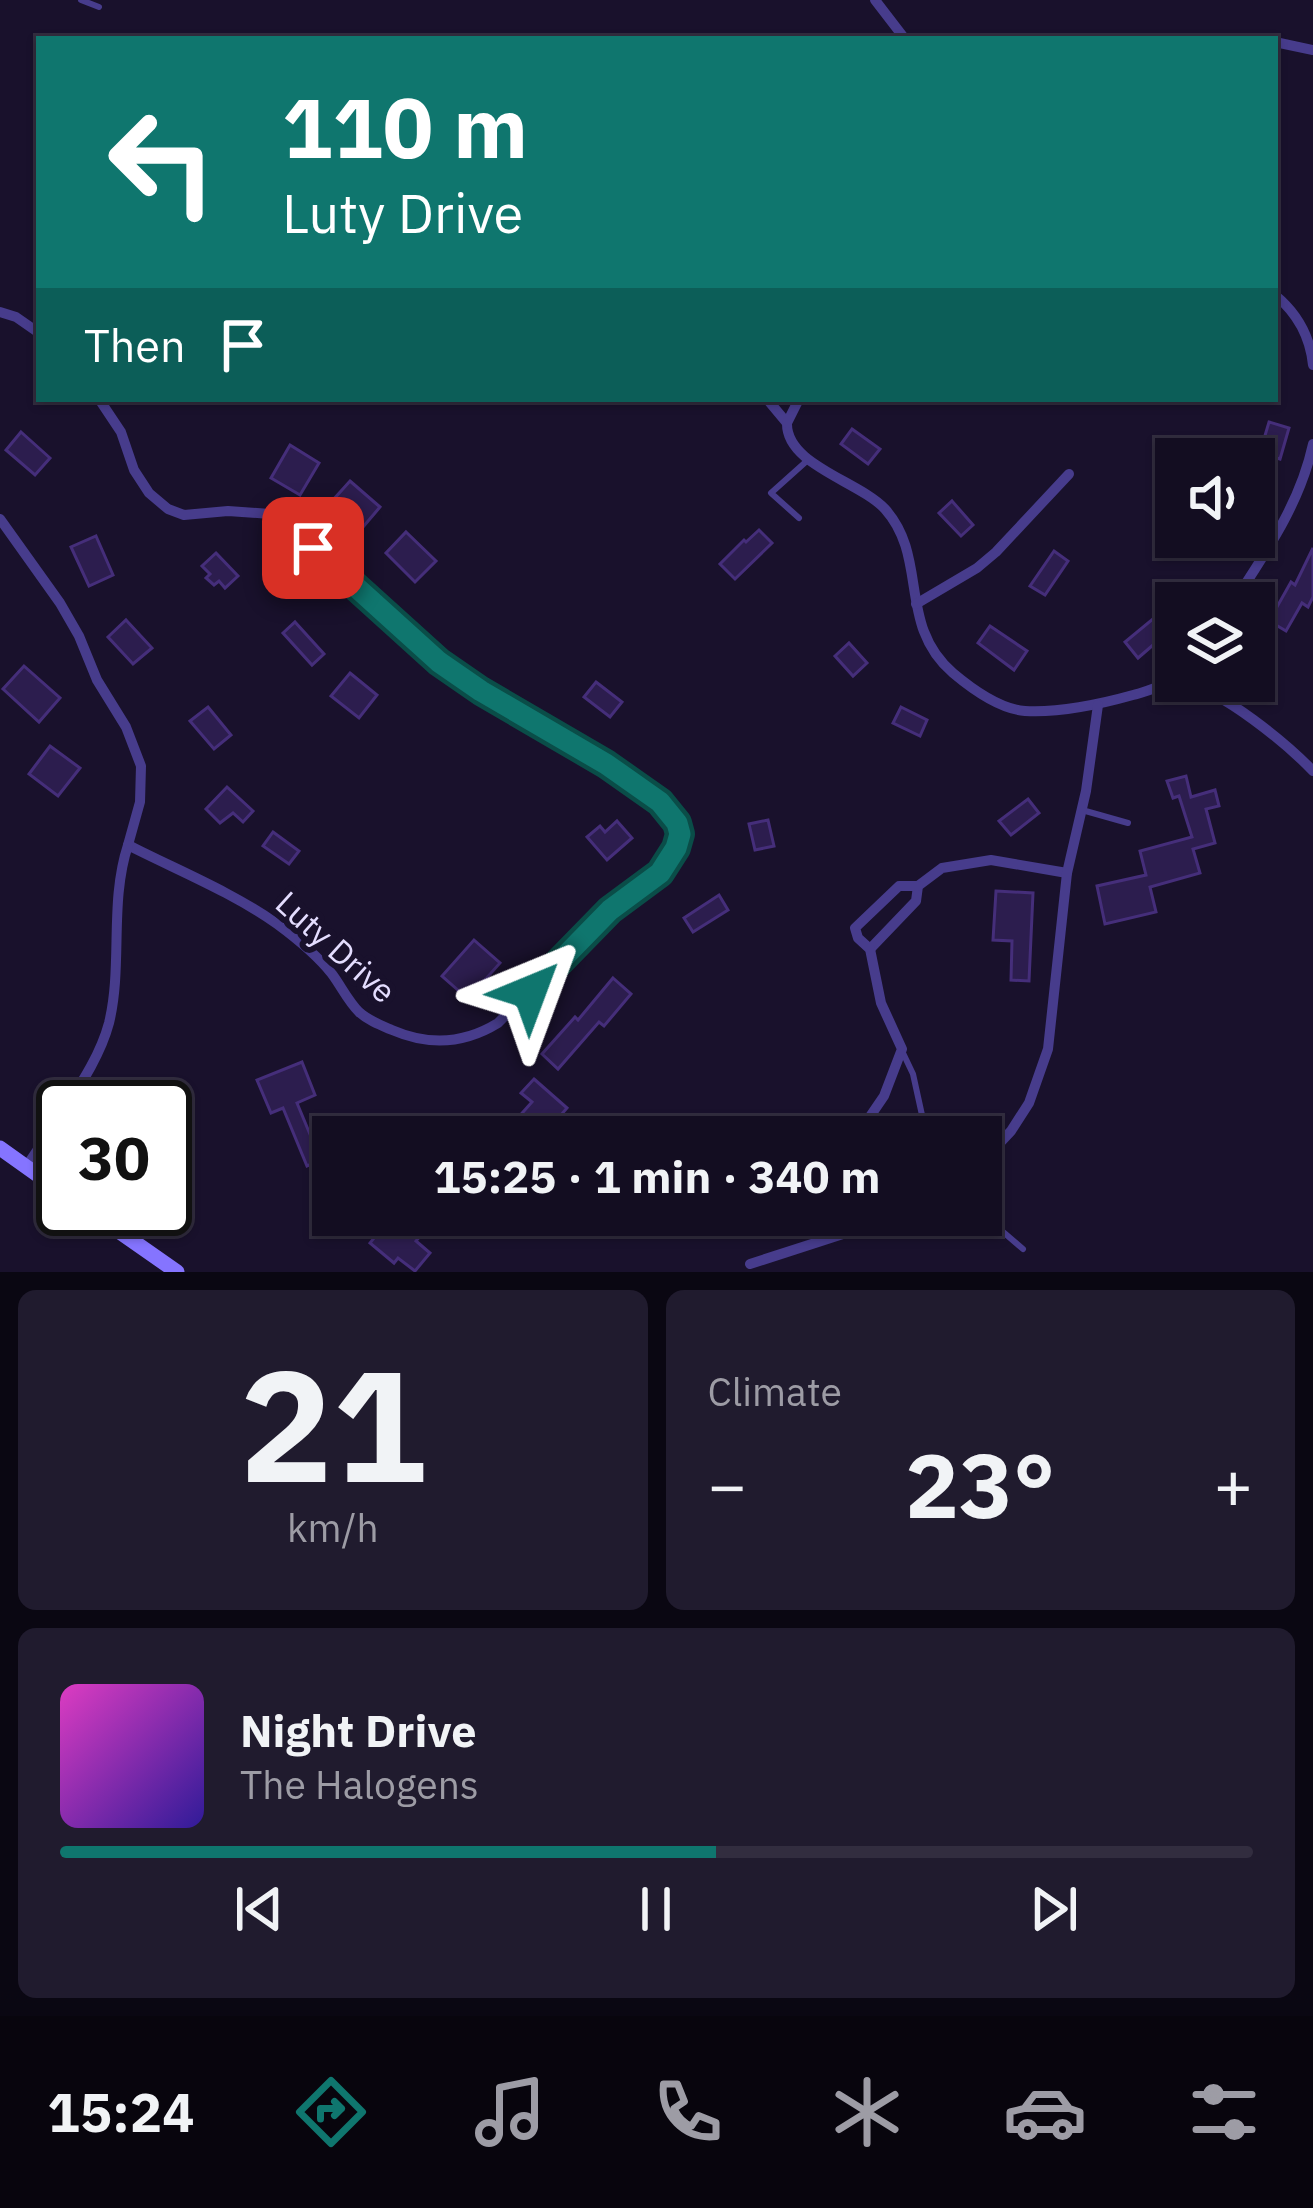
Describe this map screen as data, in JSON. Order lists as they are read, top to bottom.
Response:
{
  "streets": {
    "street": ["Luty Drive"]
  },
  "page": {
    "turn": ["110 m", "Luty Drive"],
    "then": "Then",
    "limit": "30",
    "trip": "15:25 · 1 min · 340 m",
    "tile": [
      ["21", "km/h"],
      "Climate"
    ],
    "heat": ["−", "23°", "+"],
    "song": ["Night Drive", "The Halogens"],
    "tabs": "15:24"
  }
}
